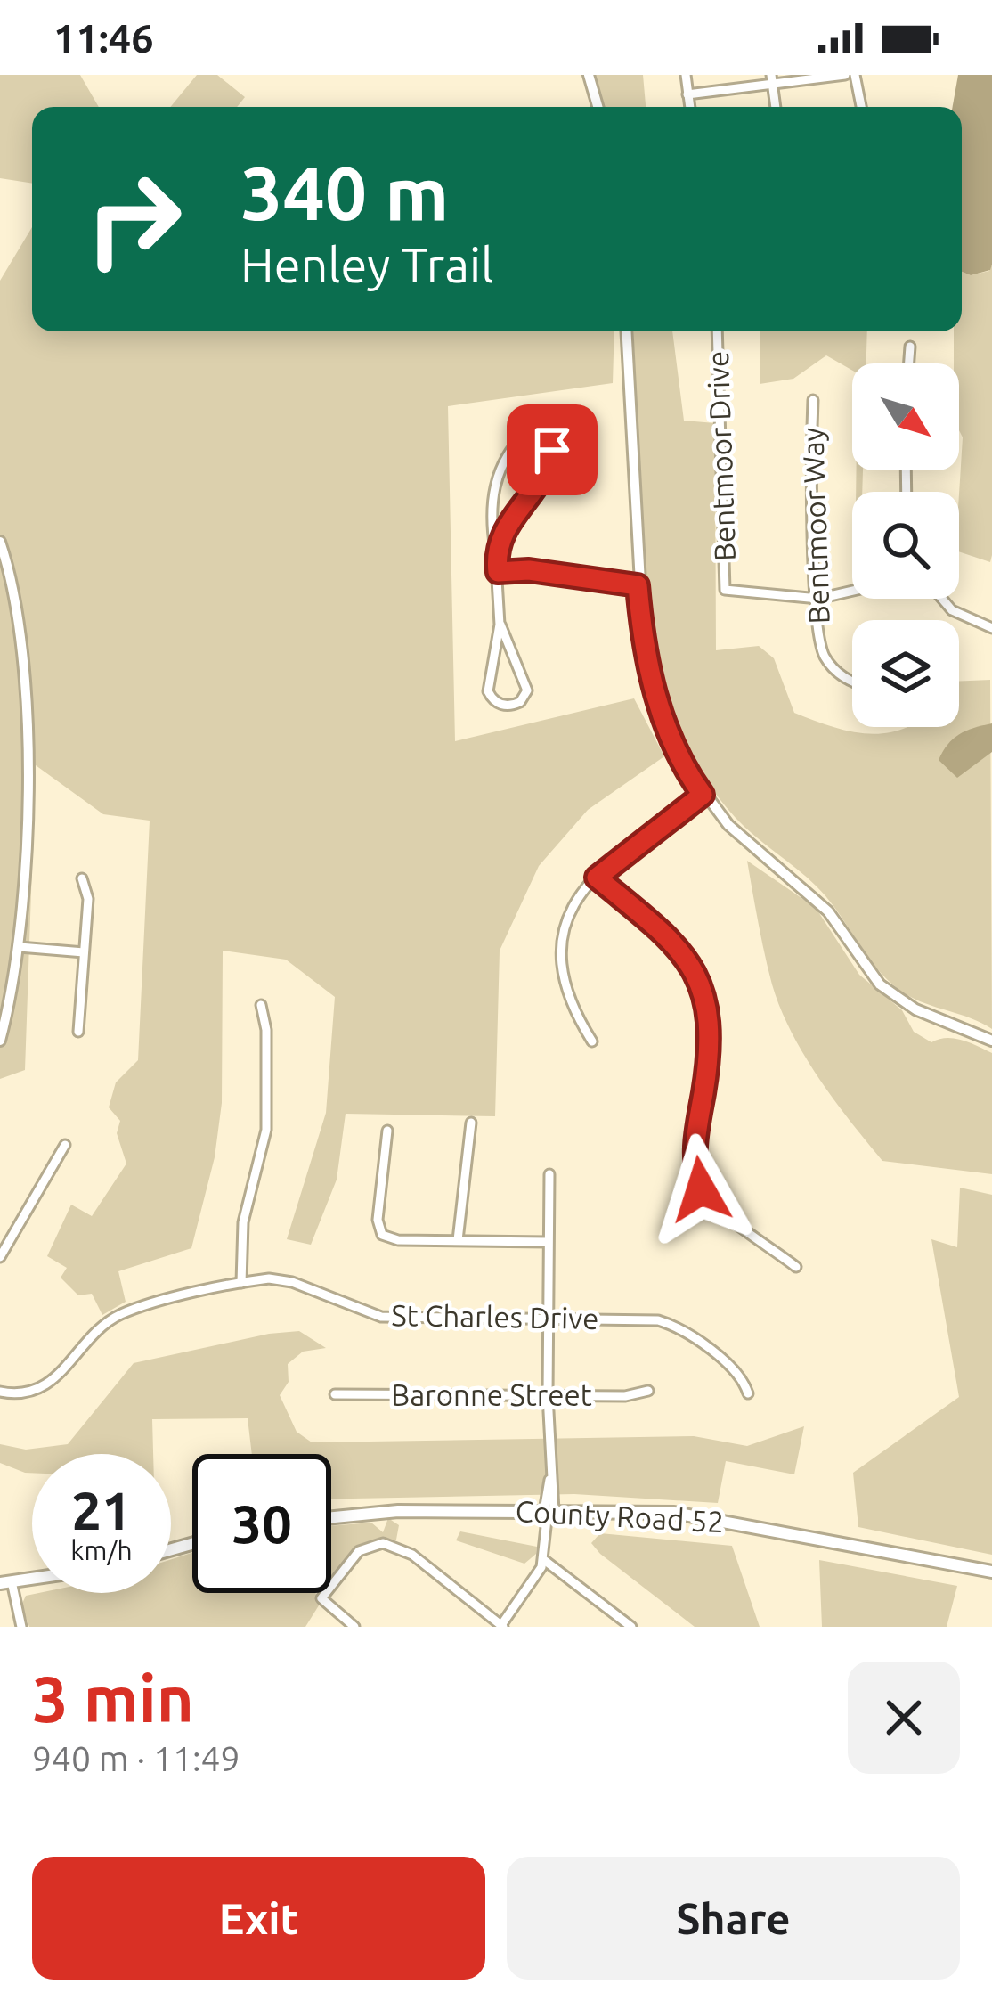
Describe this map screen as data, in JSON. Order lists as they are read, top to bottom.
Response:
{
  "streets": {
    "main road": ["County Road 52"],
    "street": [
      "Bentmoor Drive",
      "Bentmoor Way",
      "St Charles Drive",
      "Baronne Street"
    ]
  },
  "crossings": [
    ["Bentmoor Drive", "Bentmoor Way"]
  ],
  "north": "bottom right",
  "page": {
    "status": "11:46",
    "turn": ["340 m", "Henley Trail"],
    "speed": "21 km/h",
    "limit": "30",
    "heading": ["3 min", "940 m · 11:49"],
    "buttons": ["Exit", "Share"]
  }
}
